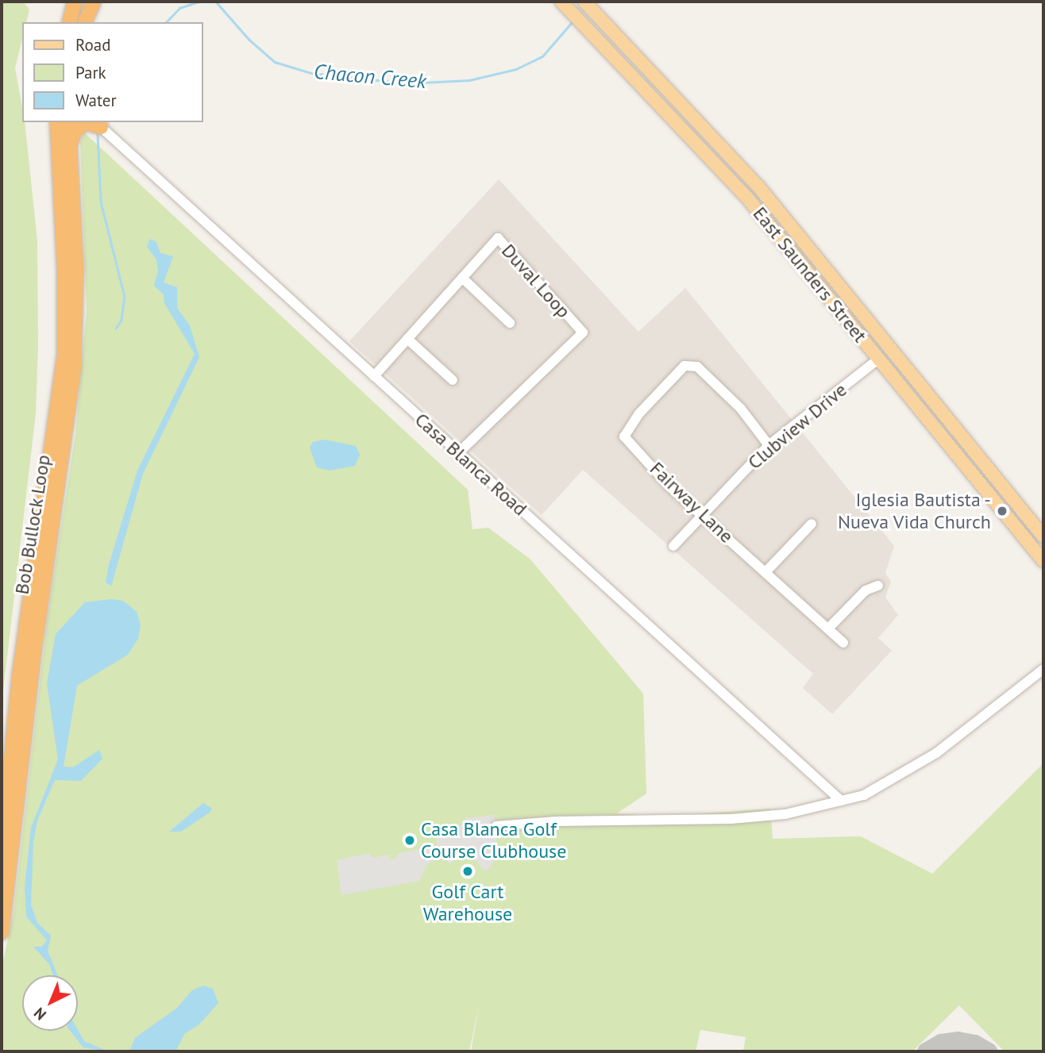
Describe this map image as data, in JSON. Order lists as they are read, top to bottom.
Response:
{
  "streets": {
    "highway": ["Bob Bullock Loop"],
    "main road": ["East Saunders Street"],
    "street": [
      "Duval Loop",
      "Clubview Drive",
      "Casa Blanca Road",
      "Fairway Lane"
    ]
  },
  "crossings": [
    ["East Saunders Street", "Clubview Drive"],
    ["Duval Loop", "Casa Blanca Road"],
    ["Clubview Drive", "Fairway Lane"]
  ],
  "water": ["Chacon Creek"],
  "places": ["Iglesia Bautista - Nueva Vida Church", "Casa Blanca Golf Course Clubhouse", "Golf Cart Warehouse"],
  "legend": ["Road", "Park", "Water"],
  "north": "bottom left"
}
